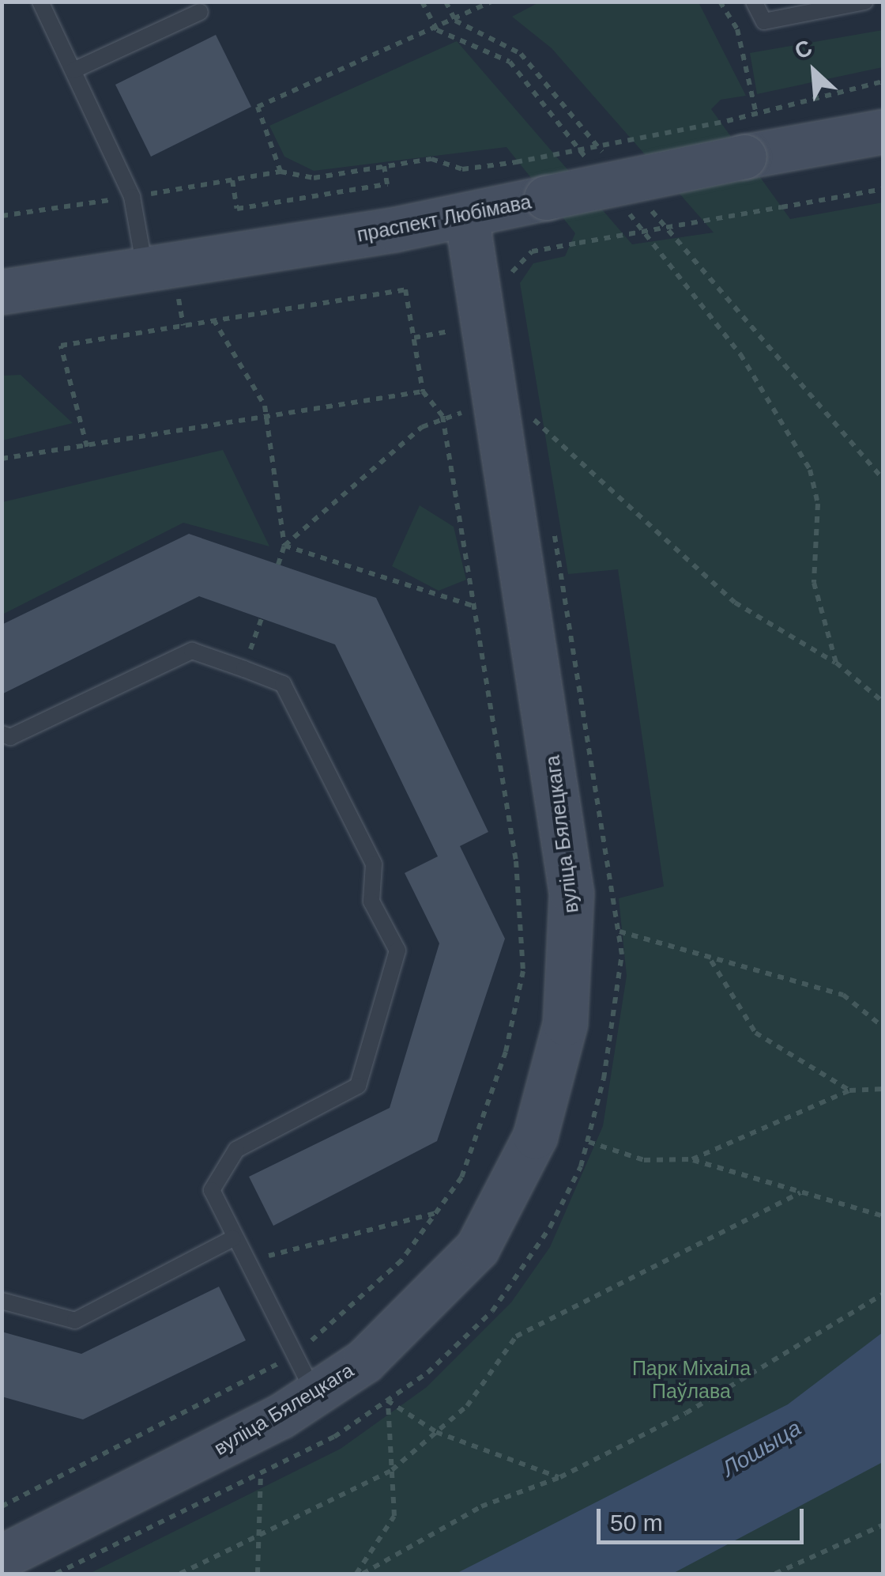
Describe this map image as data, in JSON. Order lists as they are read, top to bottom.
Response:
{
  "streets": {
    "street": ["праспект Любімава", "вуліца Бялецкага"]
  },
  "crossings": [
    ["праспект Любімава", "вуліца Бялецкага"]
  ],
  "water": ["Лошыца"],
  "parks": ["Парк Міхаіла Паўлава"],
  "scale_bar": "50 m",
  "north": "top left"
}
